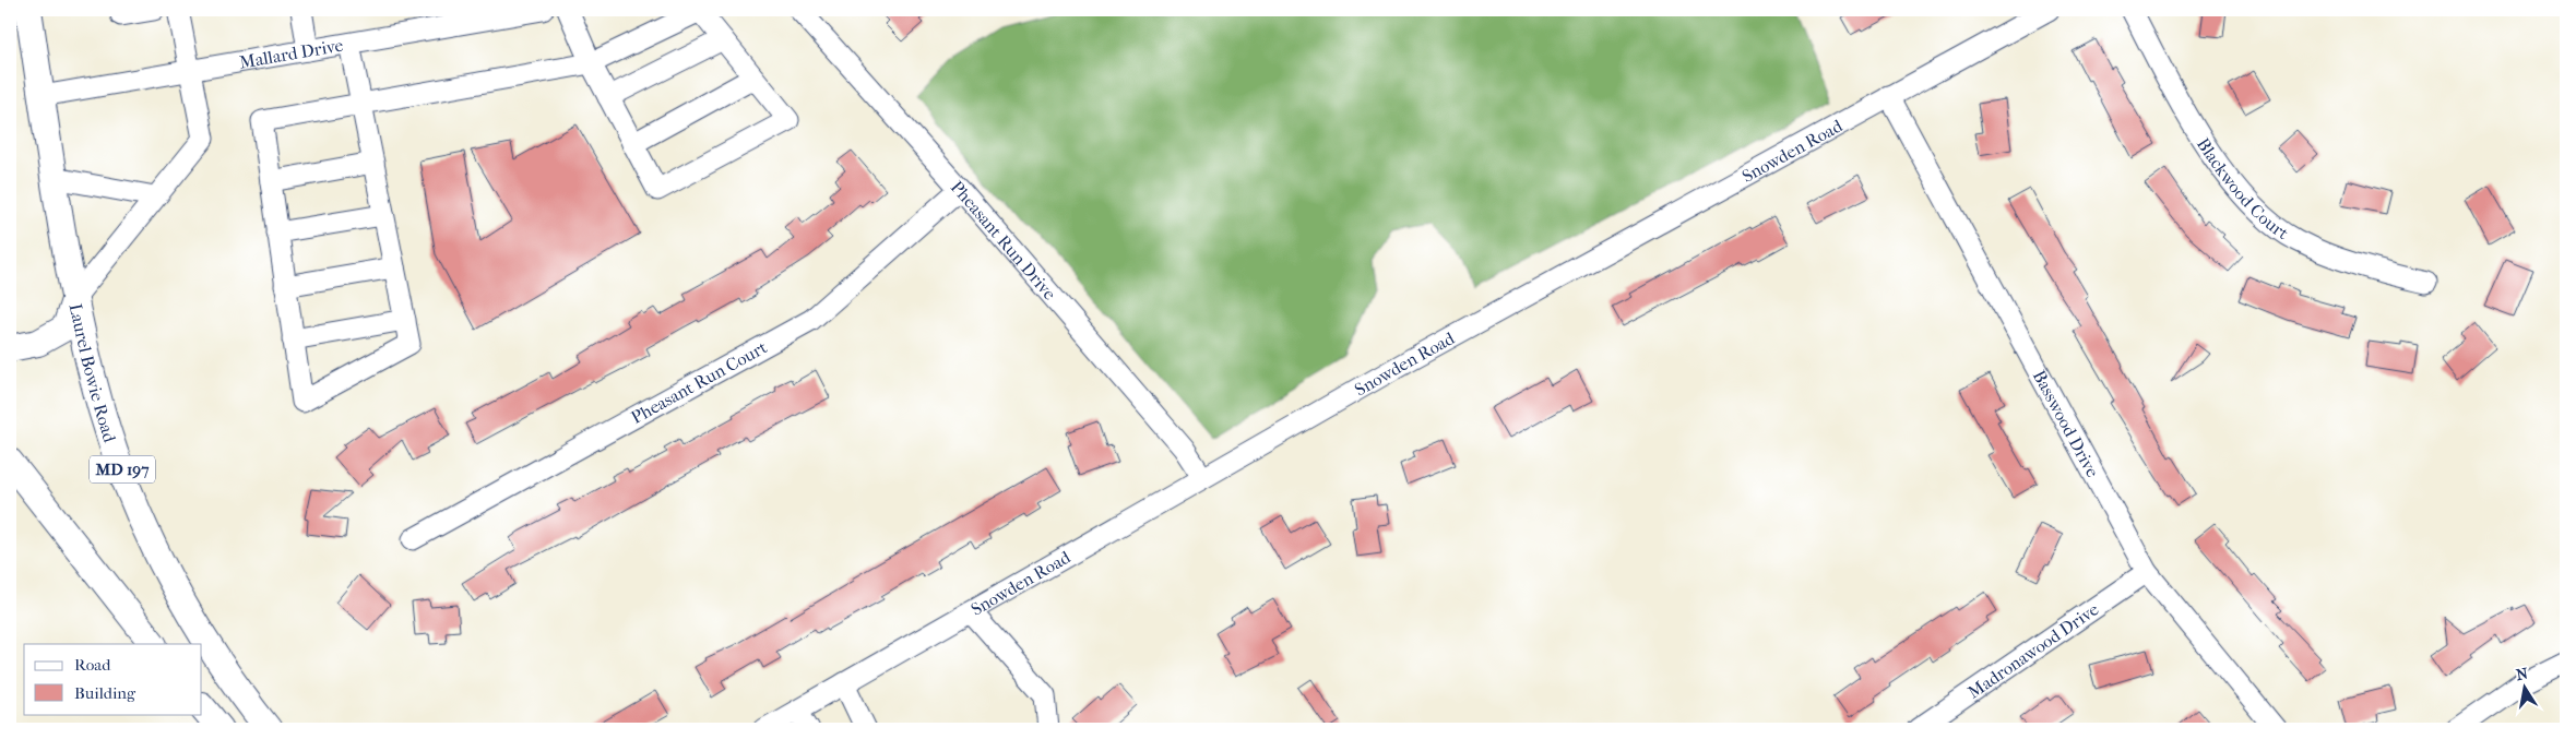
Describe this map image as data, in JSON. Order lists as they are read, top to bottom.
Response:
{
  "streets": {
    "main road": ["Laurel Bowie Road", "MD 197"],
    "street": [
      "Mallard Drive",
      "Snowden Road",
      "Blackwood Court",
      "Pheasant Run Drive",
      "Pheasant Run Court",
      "Basswood Drive",
      "Madronawood Drive"
    ]
  },
  "crossings": [
    ["Mallard Drive", "Laurel Bowie Road"],
    ["Snowden Road", "Pheasant Run Drive"],
    ["Snowden Road", "Basswood Drive"],
    ["Pheasant Run Drive", "Pheasant Run Court"],
    ["Basswood Drive", "Madronawood Drive"]
  ],
  "legend": ["Road", "Building"],
  "north": "top"
}
